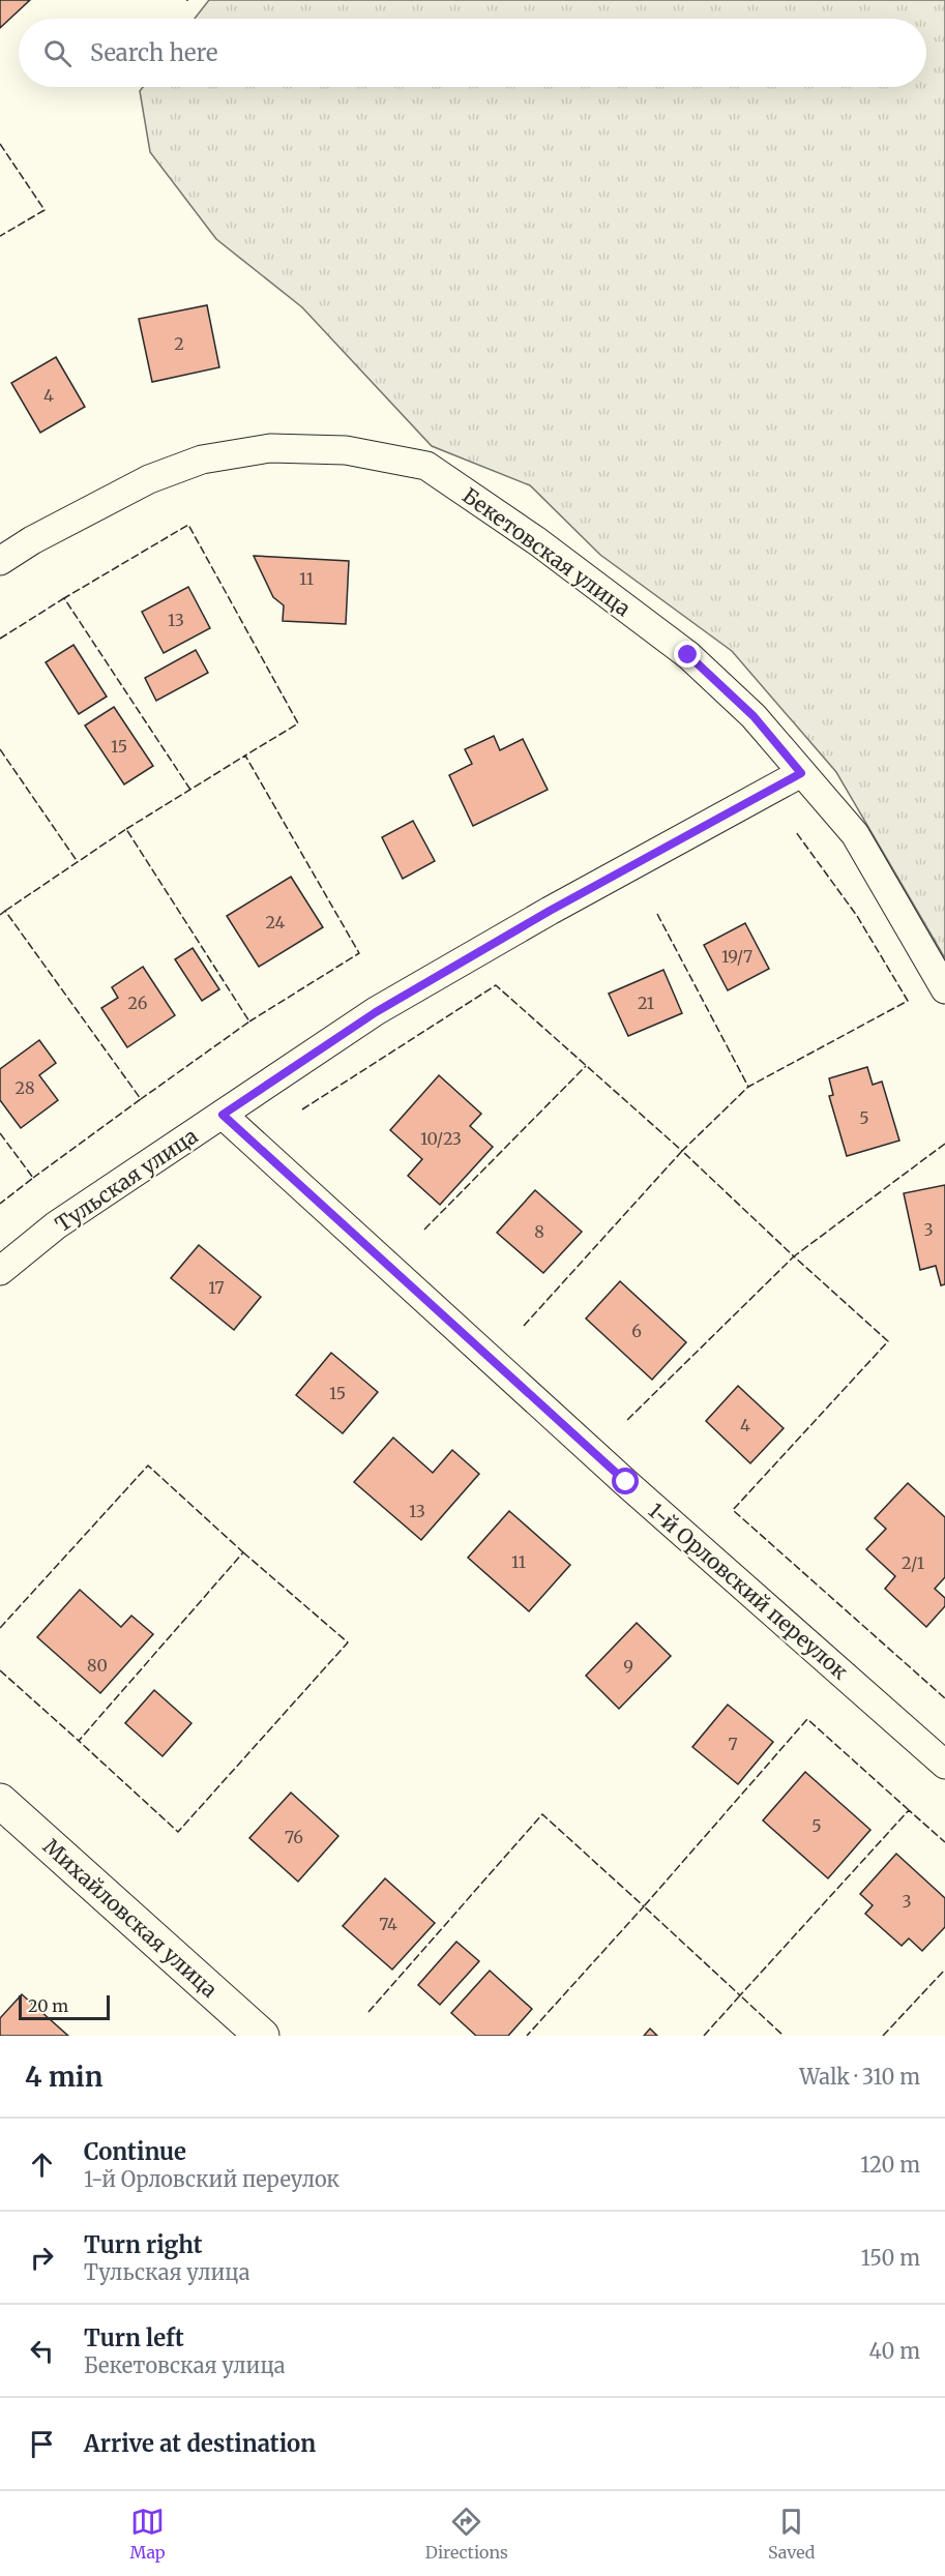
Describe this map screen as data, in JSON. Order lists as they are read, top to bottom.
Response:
{
  "streets": {
    "street": [
      "Бекетовская улица",
      "Тульская улица",
      "1-й Орловский переулок",
      "Михайловская улица"
    ]
  },
  "crossings": [
    ["Бекетовская улица", "Тульская улица"],
    ["Тульская улица", "1-й Орловский переулок"]
  ],
  "house_numbers": [
    "2",
    "4",
    "11",
    "13",
    "15",
    "24",
    "19/7",
    "26",
    "21",
    "28",
    "5",
    "10/23",
    "3",
    "8",
    "17",
    "6",
    "15",
    "4",
    "13",
    "11",
    "2/1",
    "80",
    "9",
    "7",
    "5",
    "76",
    "3",
    "74"
  ],
  "scale_bar": "20 m",
  "page": {
    "search": "Search here",
    "scale": "20 m",
    "heading": ["4 min", "Walk · 310 m"],
    "list": [
      ["Continue", "1-й Орловский переулок", "120 m"],
      ["Turn right", "Тульская улица", "150 m"],
      ["Turn left", "Бекетовская улица", "40 m"],
      "Arrive at destination"
    ],
    "nav": ["Map", "Directions", "Saved"]
  }
}
